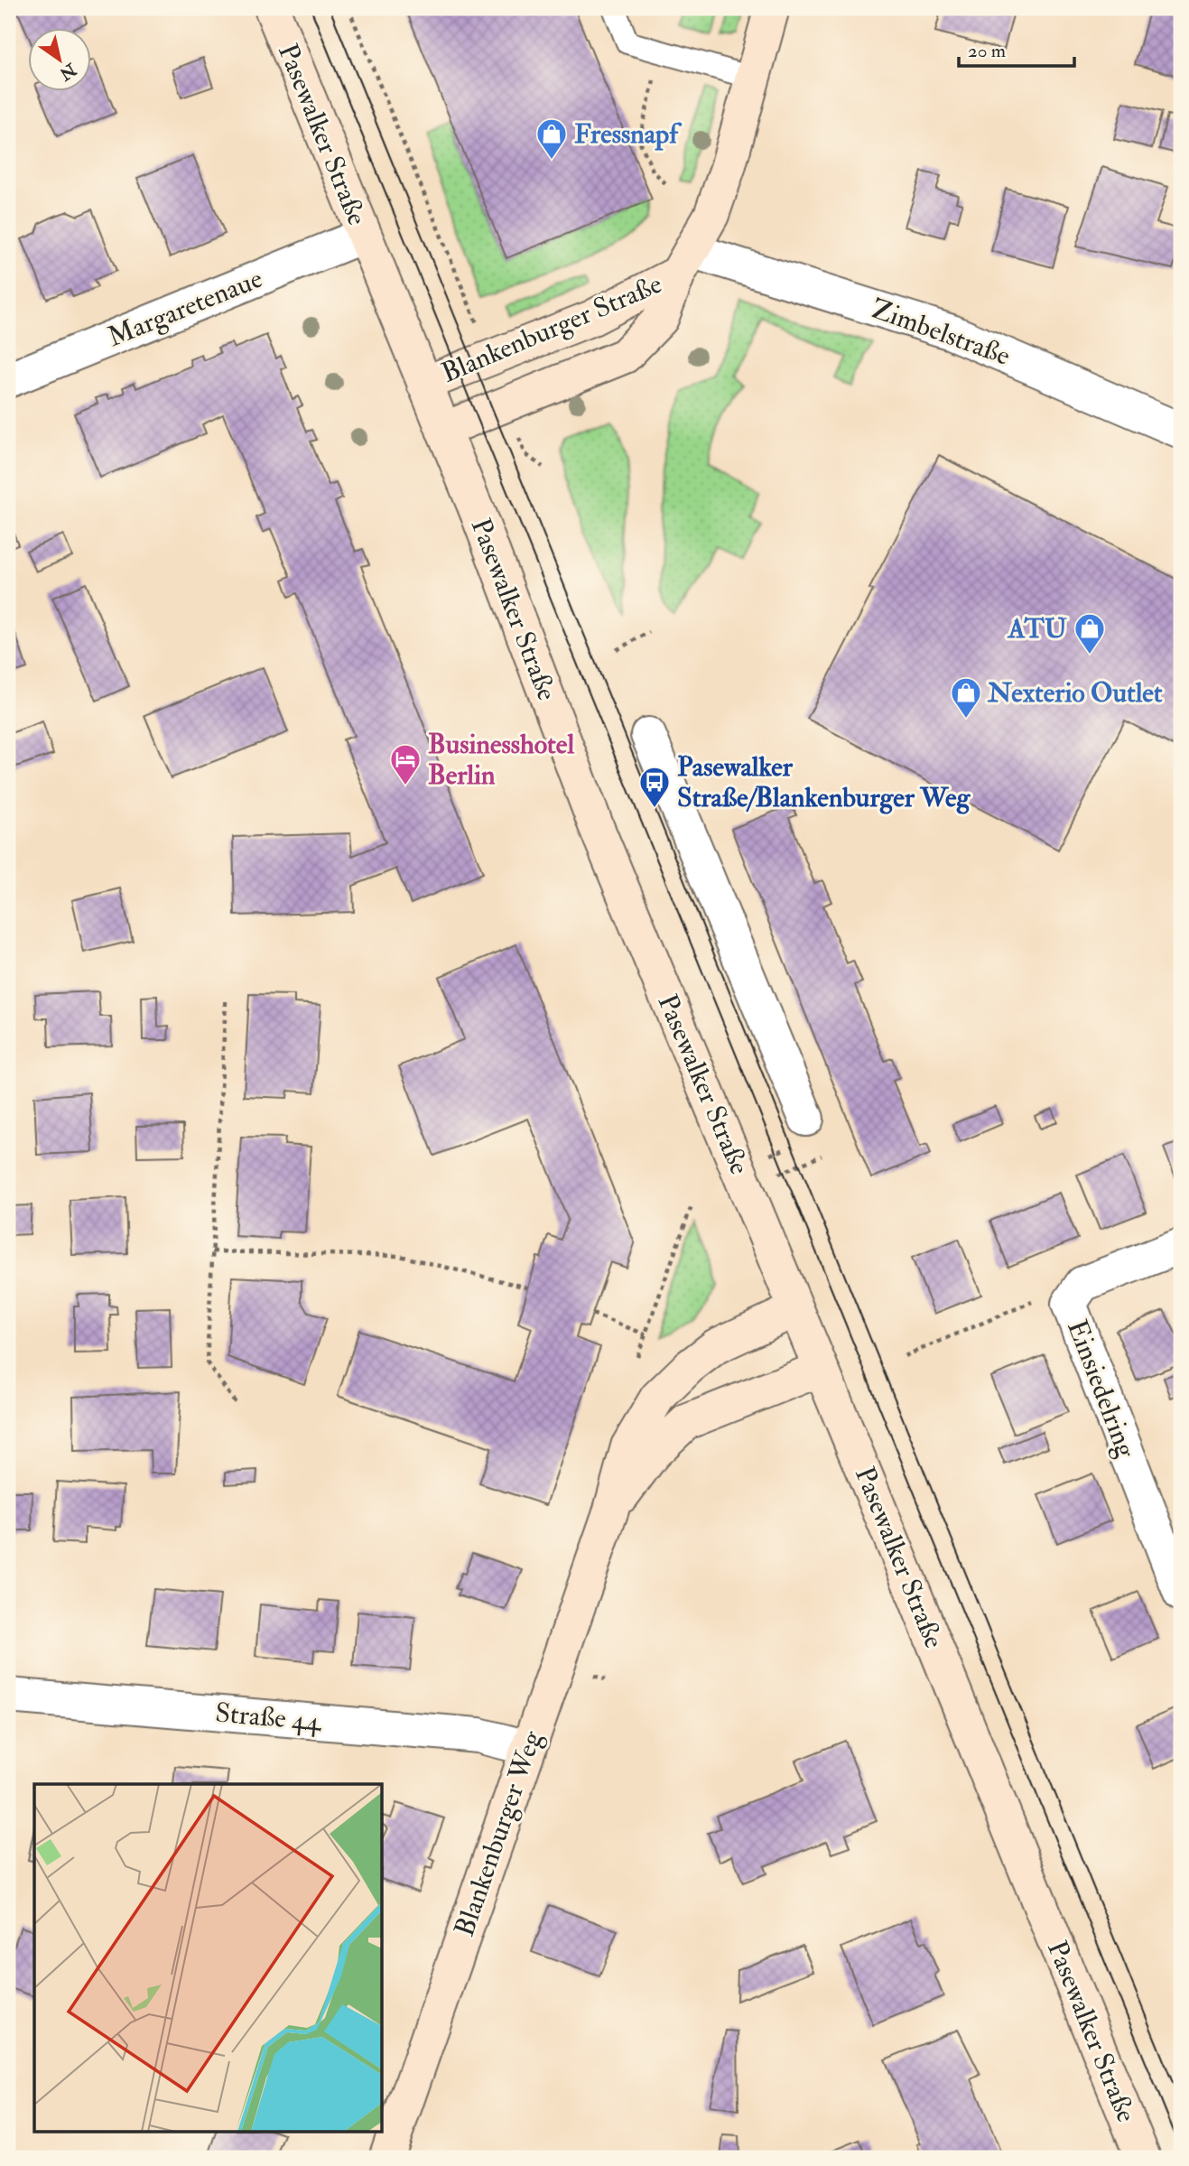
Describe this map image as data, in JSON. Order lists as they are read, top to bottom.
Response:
{
  "streets": {
    "main road": ["Pasewalker Straße", "Blankenburger Straße", "Blankenburger Weg"],
    "street": [
      "Margaretenaue",
      "Zimbelstraße",
      "Einsiedelring",
      "Straße 44"
    ]
  },
  "crossings": [
    ["Pasewalker Straße", "Margaretenaue"],
    ["Pasewalker Straße", "Blankenburger Straße"],
    ["Pasewalker Straße", "Blankenburger Weg"],
    ["Blankenburger Straße", "Zimbelstraße"],
    ["Straße 44", "Blankenburger Weg"]
  ],
  "places": {
    "shop": ["Fressnapf", "ATU", "Nexterio Outlet"],
    "hotel": ["Businesshotel Berlin"],
    "bus stop": ["Pasewalker Straße/Blankenburger Weg"]
  },
  "scale_bar": "20 m",
  "north": "bottom right"
}
